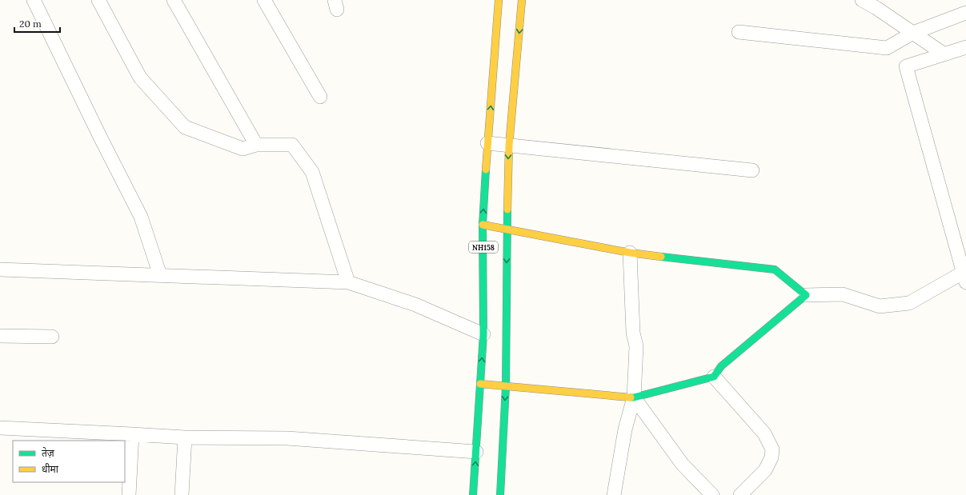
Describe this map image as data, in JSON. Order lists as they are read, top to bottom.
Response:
{
  "streets": {
    "main road": ["NH158"]
  },
  "legend": ["तेज़", "धीमा"],
  "scale_bar": "20 m"
}
